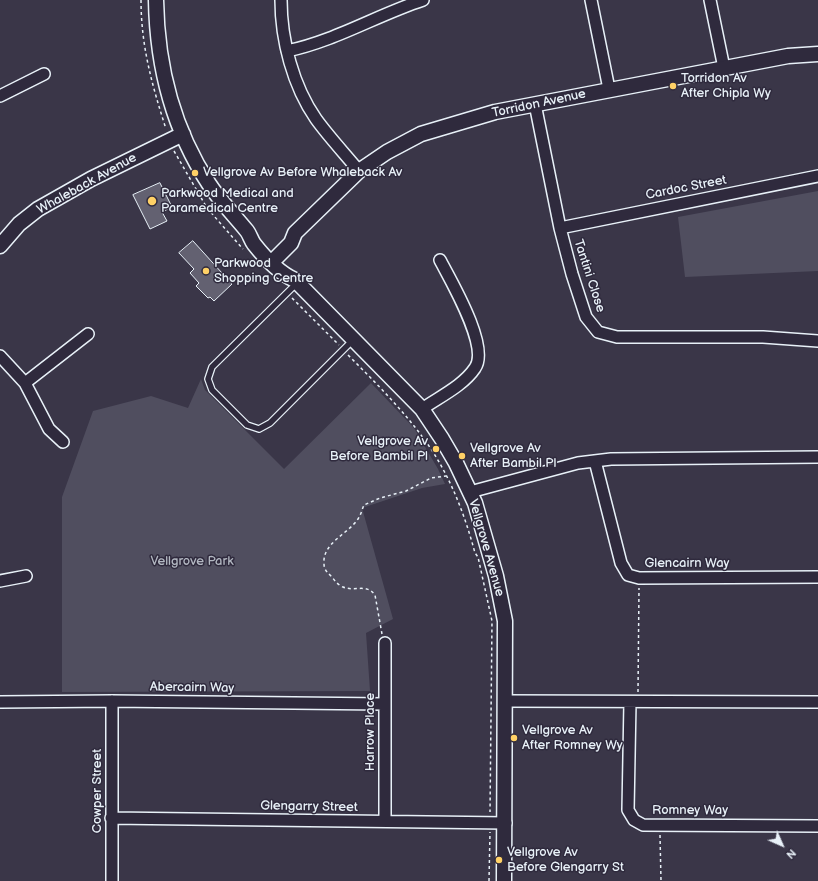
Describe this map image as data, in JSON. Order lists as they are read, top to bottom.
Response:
{
  "streets": {
    "street": [
      "Torridon Avenue",
      "Whaleback Avenue",
      "Cardoc Street",
      "Tantini Close",
      "Vellgrove Avenue",
      "Glencairn Way",
      "Abercairn Way",
      "Harrow Place",
      "Cowper Street",
      "Glengarry Street",
      "Romney Way"
    ]
  },
  "crossings": [
    ["Torridon Avenue", "Tantini Close"],
    ["Torridon Avenue", "Vellgrove Avenue"],
    ["Whaleback Avenue", "Vellgrove Avenue"],
    ["Cardoc Street", "Tantini Close"],
    ["Vellgrove Avenue", "Glengarry Street"],
    ["Abercairn Way", "Harrow Place"],
    ["Abercairn Way", "Cowper Street"],
    ["Harrow Place", "Glengarry Street"],
    ["Cowper Street", "Glengarry Street"]
  ],
  "parks": ["Vellgrove Park"],
  "places": [
    "Torridon Av After Chipla Wy",
    "Vellgrove Av Before Whaleback Av",
    "Parkwood Medical and Paramedical Centre",
    "Parkwood Shopping Centre",
    "Vellgrove Av Before Bambil Pl",
    "Vellgrove Av After Bambil Pl",
    "Vellgrove Av After Romney Wy",
    "Vellgrove Av Before Glengarry St"
  ],
  "north": "bottom right"
}
